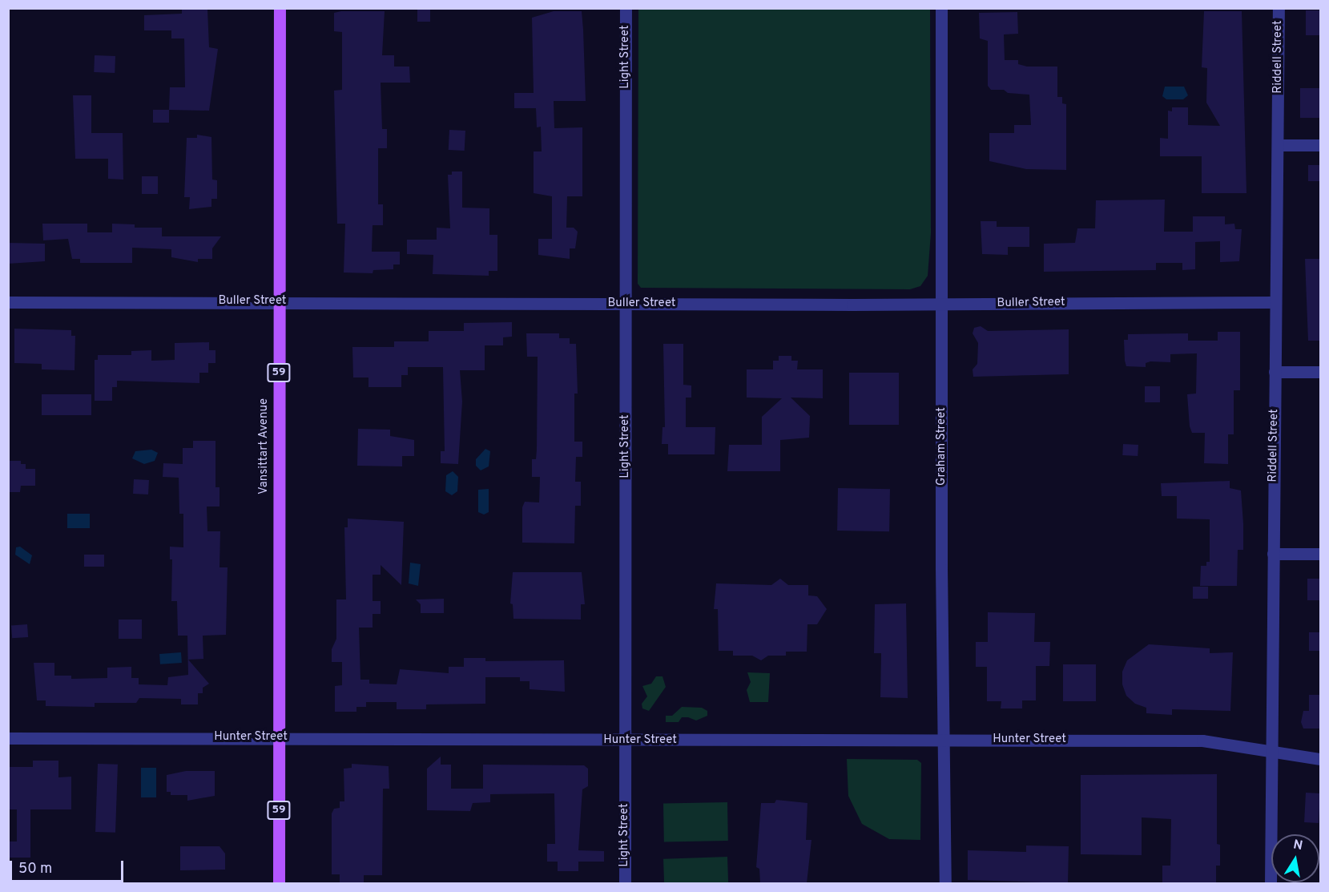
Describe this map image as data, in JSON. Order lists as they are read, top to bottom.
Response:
{
  "streets": {
    "main road": ["59", "Vansittart Avenue"],
    "street": [
      "Light Street",
      "Riddell Street",
      "Buller Street",
      "Graham Street",
      "Hunter Street"
    ]
  },
  "crossings": [
    ["Light Street", "Buller Street"],
    ["Light Street", "Hunter Street"],
    ["Riddell Street", "Buller Street"],
    ["Riddell Street", "Hunter Street"],
    ["Buller Street", "Vansittart Avenue"],
    ["Buller Street", "Graham Street"],
    ["Vansittart Avenue", "Hunter Street"],
    ["Graham Street", "Hunter Street"]
  ],
  "scale_bar": "50 m",
  "north": "top"
}
